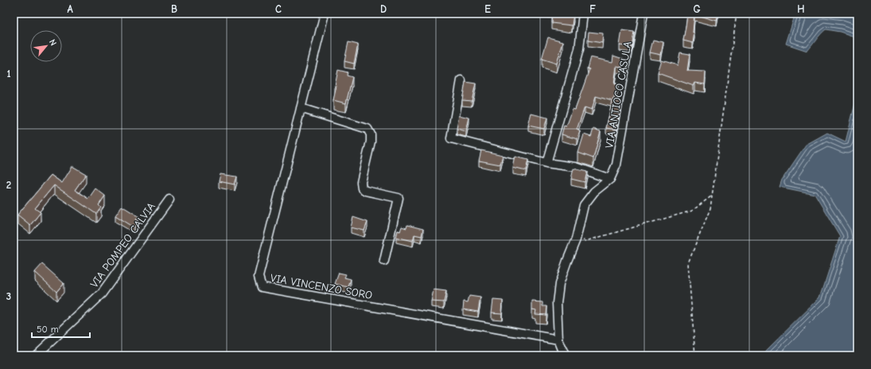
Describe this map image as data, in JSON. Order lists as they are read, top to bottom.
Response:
{
  "streets": {
    "street": ["VIA ANTIOCO CASULA", "VIA POMPEO CALVIA", "VIA VINCENZO SORO"]
  },
  "crossings": [
    ["VIA ANTIOCO CASULA", "VIA VINCENZO SORO"]
  ],
  "scale_bar": "50 m",
  "north": "top right",
  "grid": {
    "columns": [
      "A",
      "B",
      "C",
      "D",
      "E",
      "F",
      "G",
      "H"
    ],
    "rows": ["1", "2", "3"]
  }
}
